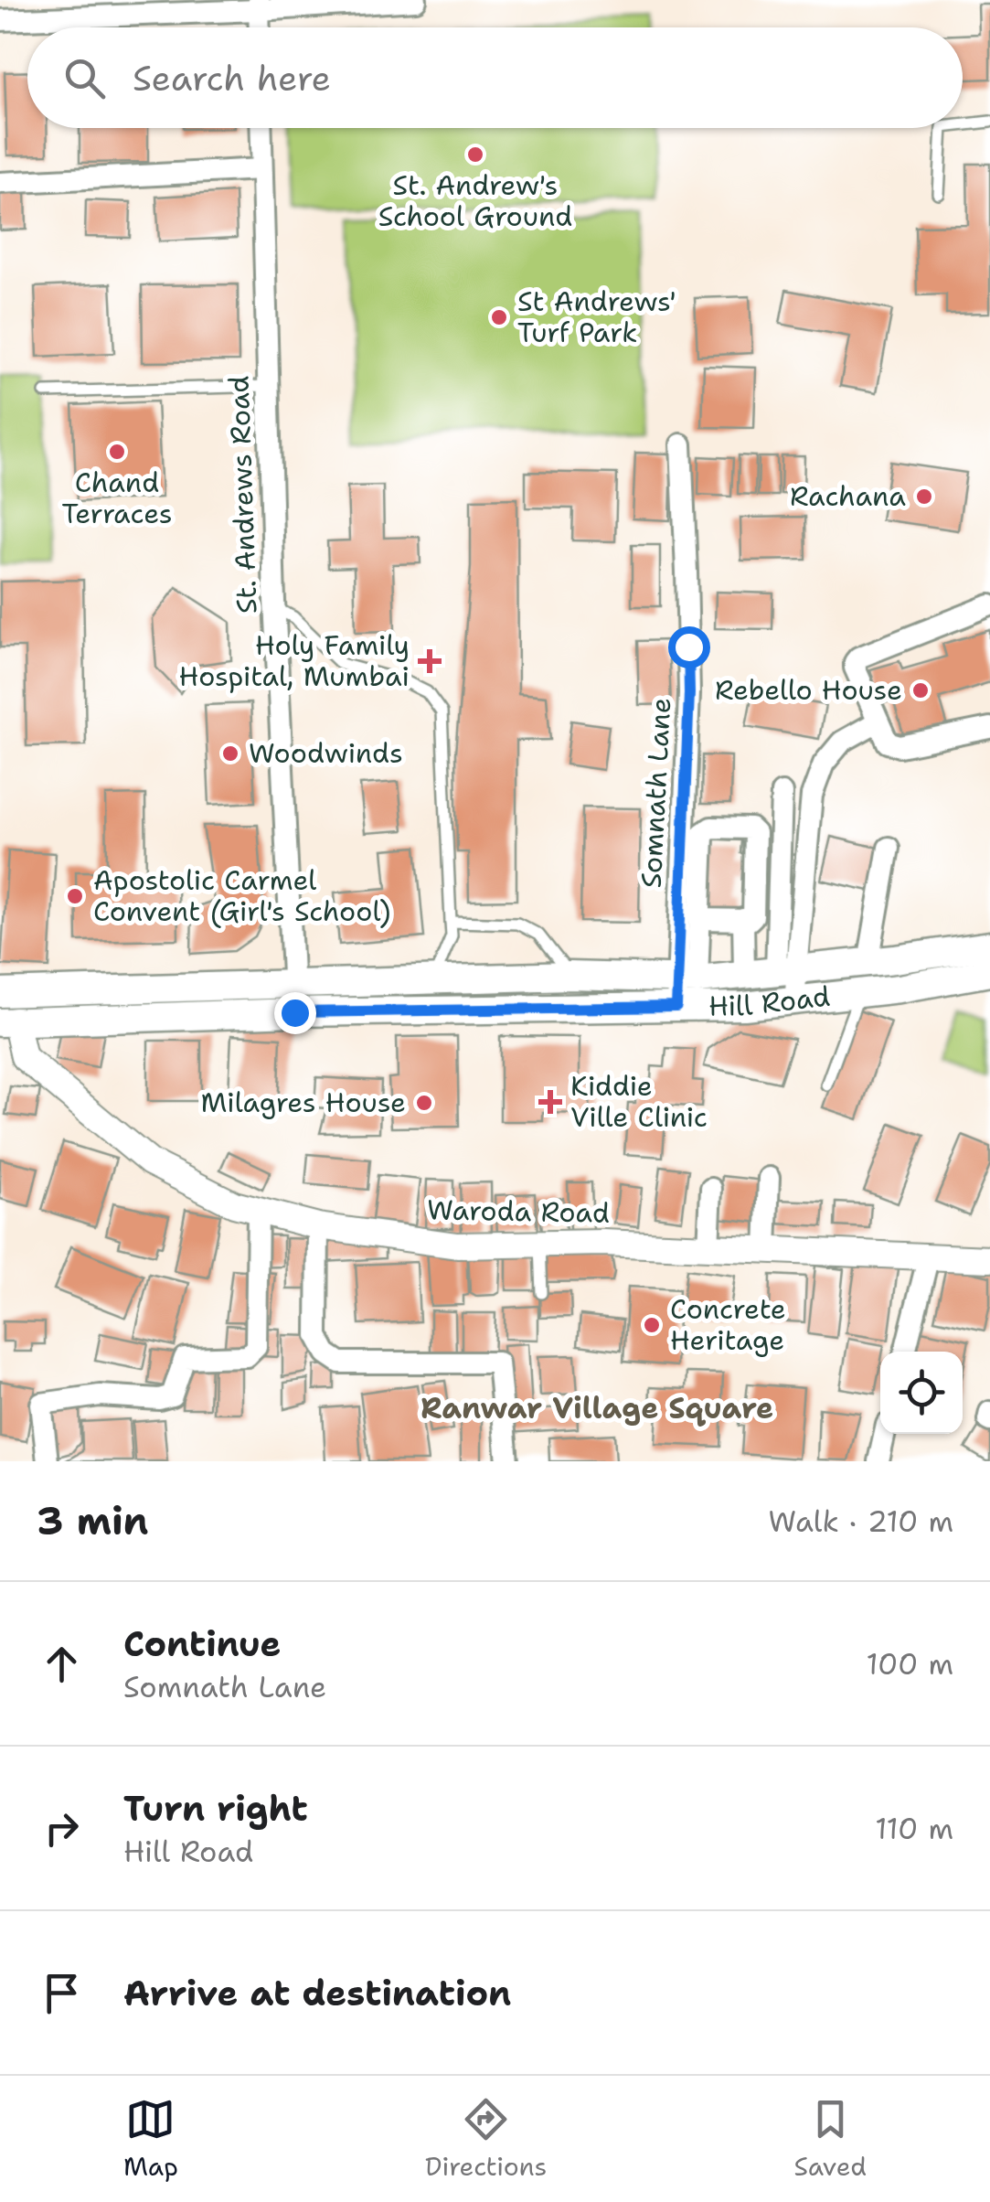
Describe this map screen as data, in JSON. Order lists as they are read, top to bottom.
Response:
{
  "streets": {
    "main road": ["Hill Road"],
    "street": ["St. Andrews Road", "Somnath Lane", "Waroda Road"]
  },
  "crossings": [
    ["St. Andrews Road", "Hill Road"],
    ["Somnath Lane", "Hill Road"],
    ["Hill Road", "Waroda Road"]
  ],
  "districts": ["Ranwar Village Square"],
  "places": {
    "other": [
      "St. Andrew's School Ground",
      "St Andrews' Turf Park",
      "Chand Terraces",
      "Rachana",
      "Rebello House",
      "Woodwinds",
      "Apostolic Carmel Convent (Girl's School)",
      "Milagres House",
      "Concrete Heritage"
    ],
    "health": ["Holy Family Hospital, Mumbai", "Kiddie Ville Clinic"]
  },
  "page": {
    "search": "Search here",
    "heading": ["3 min", "Walk · 210 m"],
    "list": [
      ["Continue", "Somnath Lane", "100 m"],
      ["Turn right", "Hill Road", "110 m"],
      "Arrive at destination"
    ],
    "nav": ["Map", "Directions", "Saved"]
  }
}
